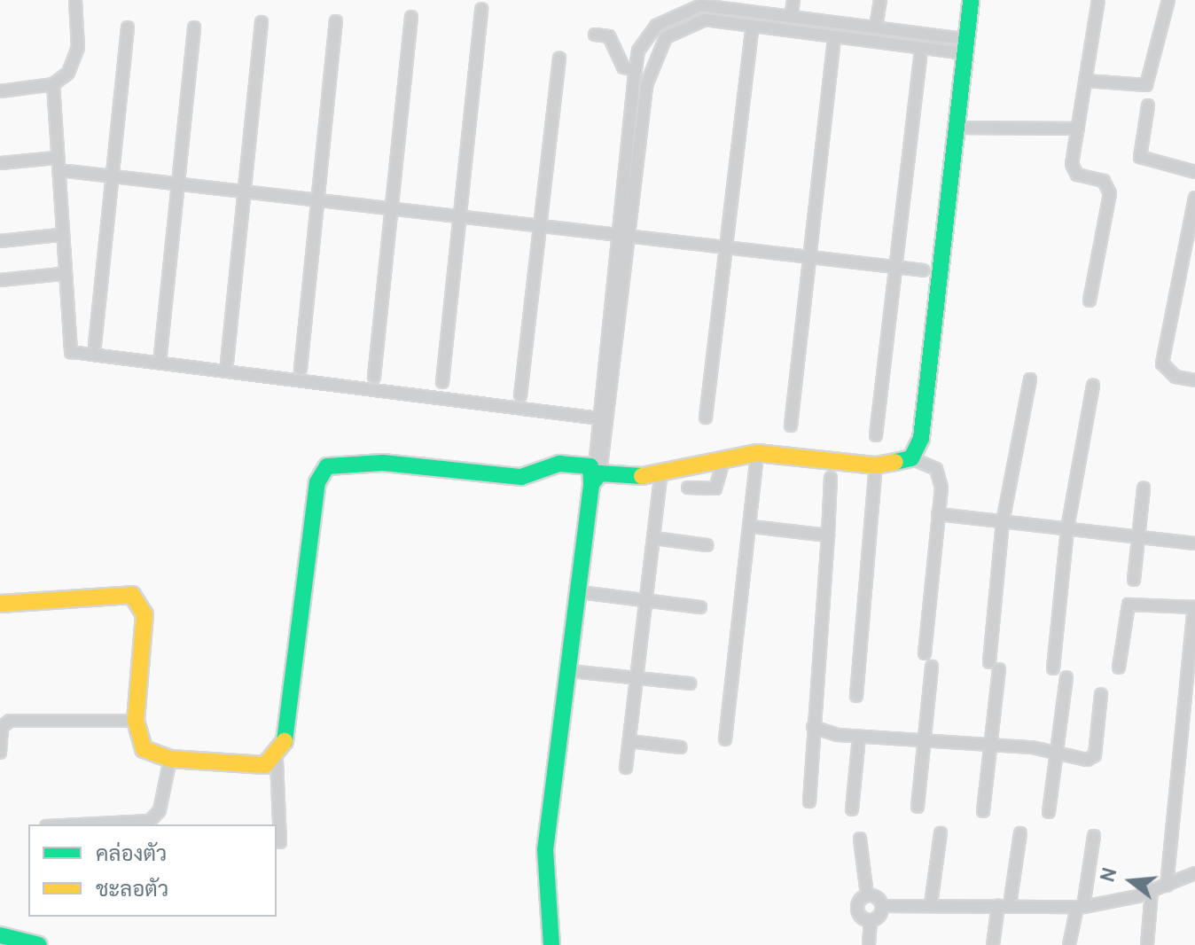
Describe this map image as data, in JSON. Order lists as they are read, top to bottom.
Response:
{
  "legend": ["คล่องตัว", "ชะลอตัว"],
  "north": "left"
}
